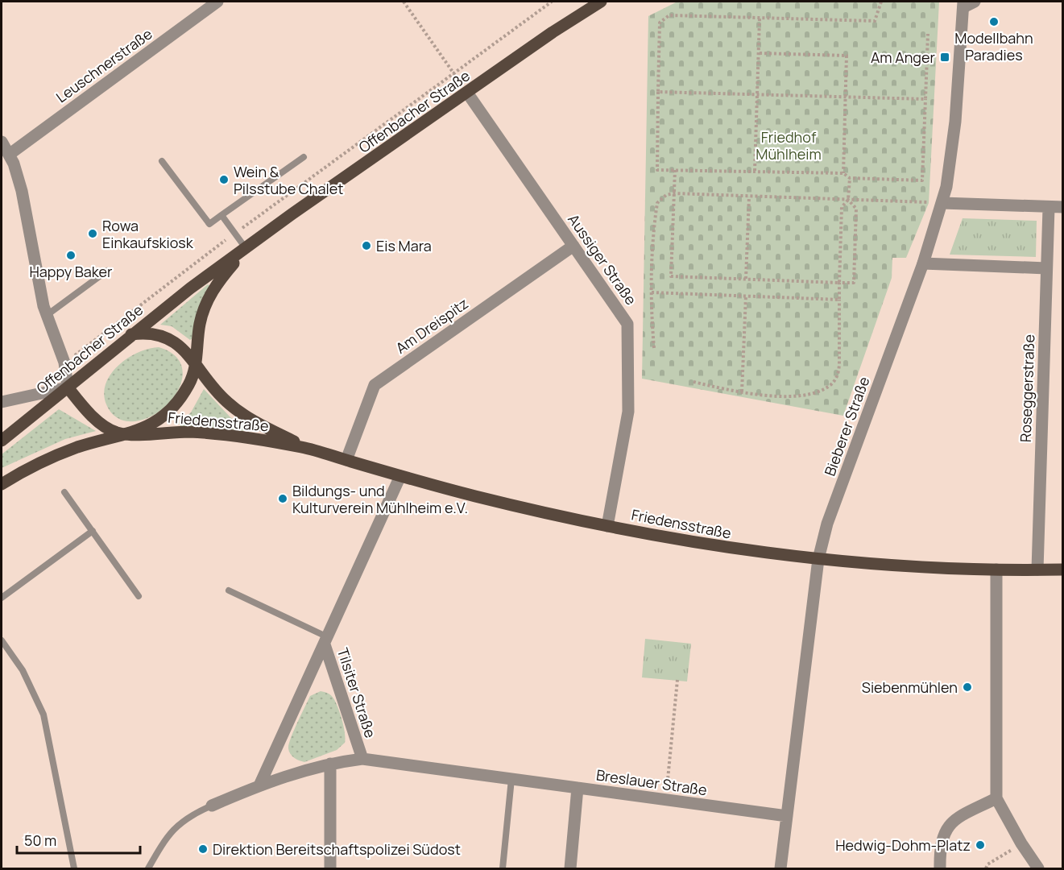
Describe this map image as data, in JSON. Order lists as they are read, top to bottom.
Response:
{
  "streets": {
    "main road": ["Offenbacher Straße", "Friedensstraße"],
    "street": [
      "Leuschnerstraße",
      "Aussiger Straße",
      "Am Dreispitz",
      "Roseggerstraße",
      "Bieberer Straße",
      "Tilsiter Straße",
      "Breslauer Straße"
    ]
  },
  "crossings": [
    ["Offenbacher Straße", "Aussiger Straße"],
    ["Offenbacher Straße", "Friedensstraße"],
    ["Aussiger Straße", "Am Dreispitz"],
    ["Aussiger Straße", "Friedensstraße"],
    ["Am Dreispitz", "Friedensstraße"],
    ["Roseggerstraße", "Friedensstraße"],
    ["Friedensstraße", "Bieberer Straße"],
    ["Friedensstraße", "Tilsiter Straße"],
    ["Bieberer Straße", "Breslauer Straße"],
    ["Tilsiter Straße", "Breslauer Straße"]
  ],
  "parks": ["Friedhof Mühlheim"],
  "places": {
    "other": [
      "Modellbahn Paradies",
      "Wein & Pilsstube Chalet",
      "Rowa Einkaufskiosk",
      "Eis Mara",
      "Happy Baker",
      "Bildungs- und Kulturverein Mühlheim e.V.",
      "Siebenmühlen",
      "Hedwig-Dohm-Platz",
      "Direktion Bereitschaftspolizei Südost"
    ],
    "transit": ["Am Anger"]
  },
  "scale_bar": "50 m"
}
